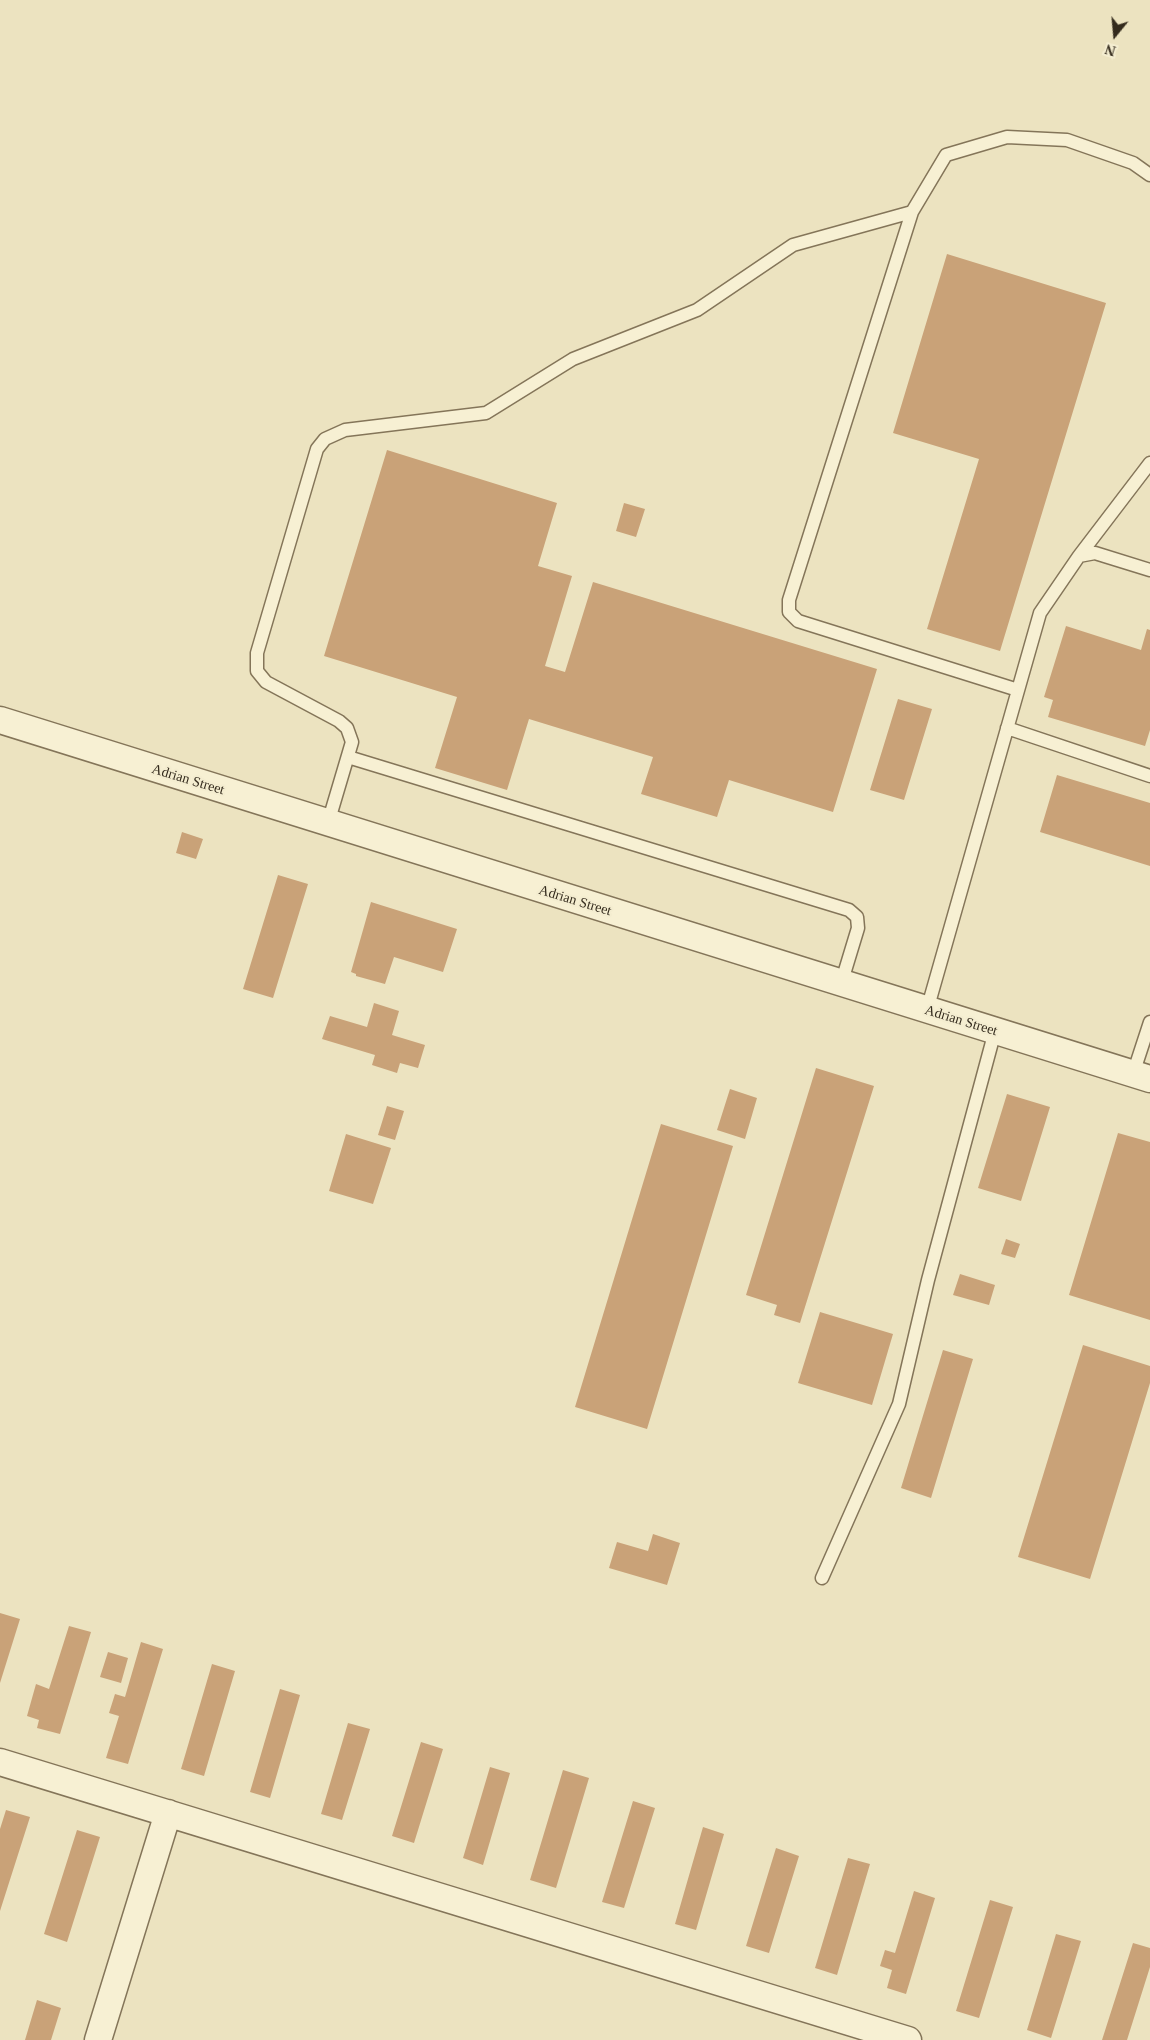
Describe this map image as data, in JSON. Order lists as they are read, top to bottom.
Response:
{
  "streets": {
    "street": ["Adrian Street"]
  },
  "north": "bottom"
}
